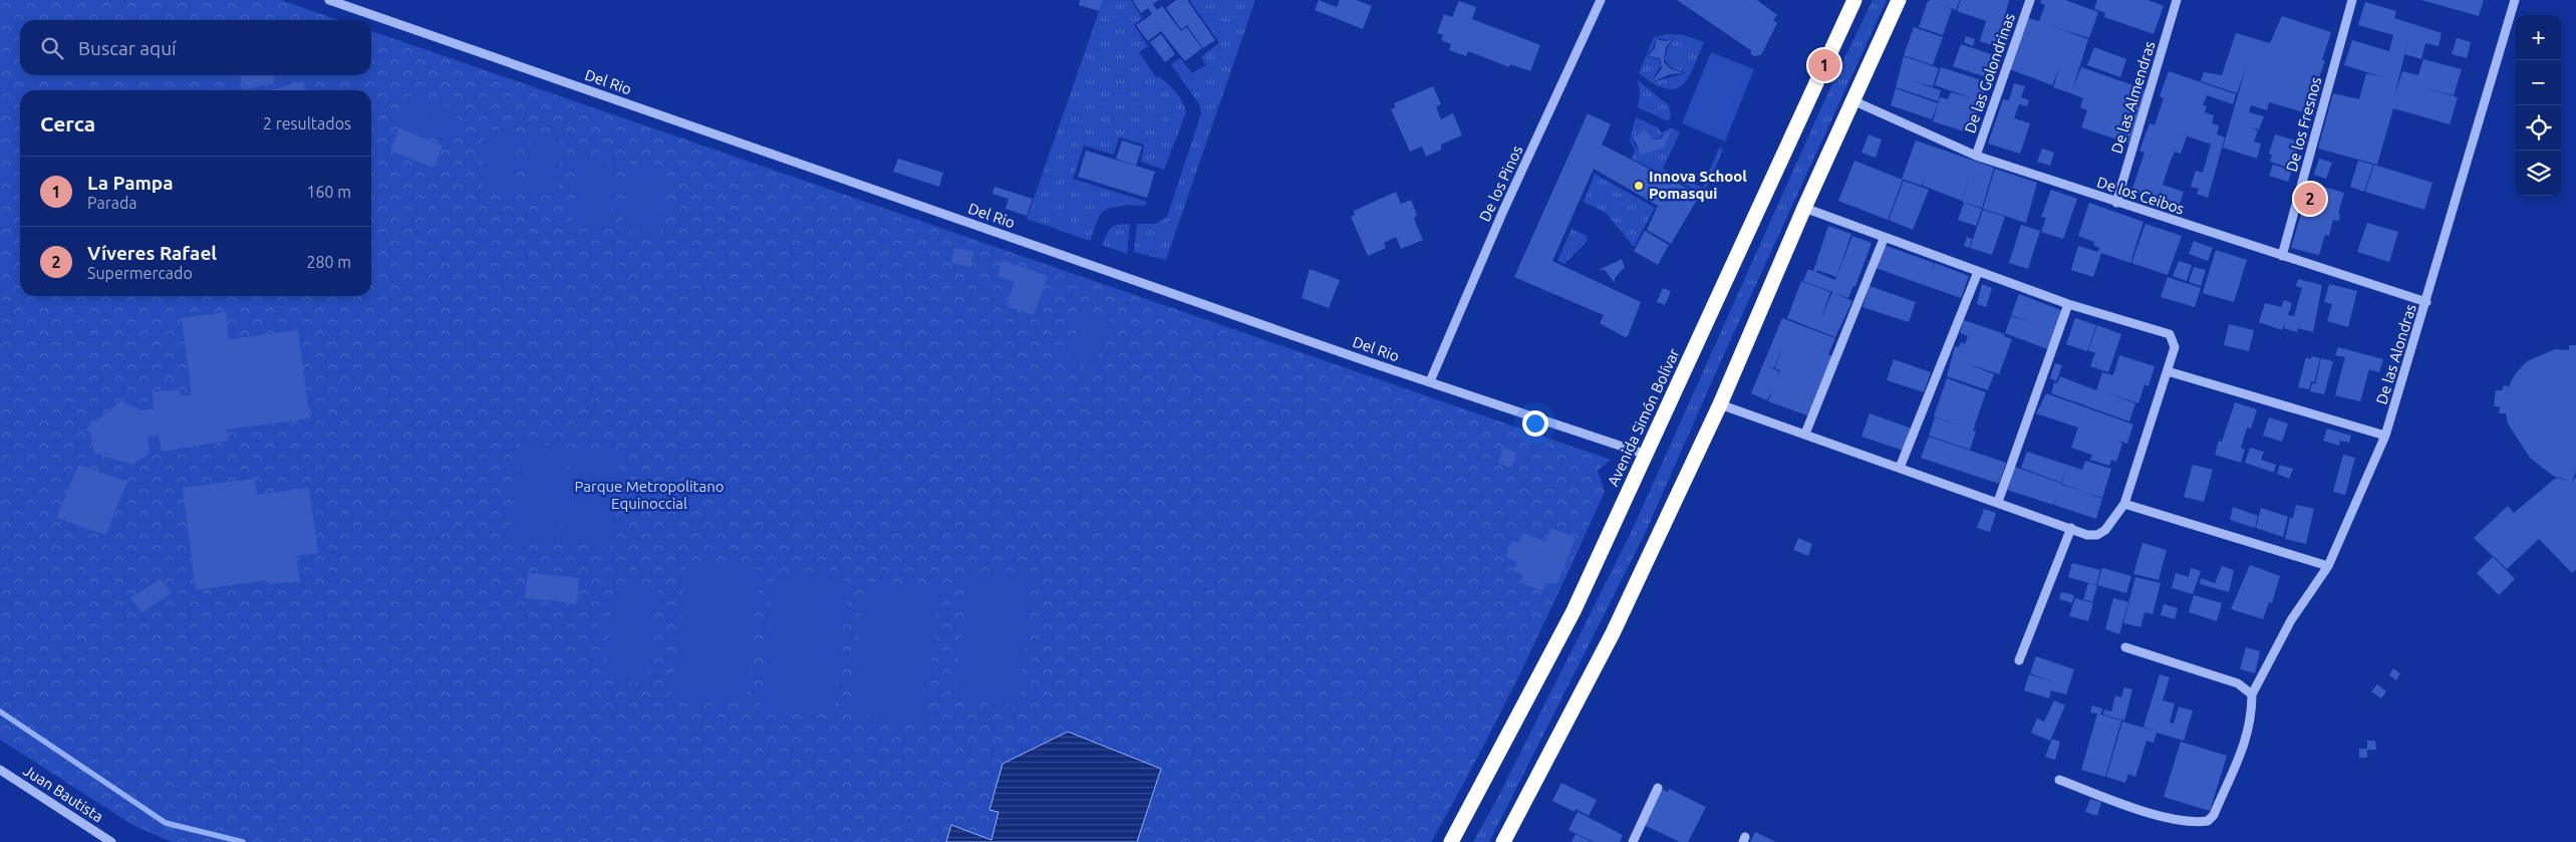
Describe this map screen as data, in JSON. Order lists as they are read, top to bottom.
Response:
{
  "streets": {
    "highway": ["Avenida Simón Bolívar"],
    "street": [
      "De las Golondrinas",
      "Del Rio",
      "De las Almendras",
      "De los Fresnos",
      "De los Pinos",
      "De los Ceibos",
      "De las Alondras",
      "Juan Bautista"
    ]
  },
  "crossings": [
    ["De las Golondrinas", "De los Ceibos"],
    ["Del Rio", "De los Pinos"],
    ["Del Rio", "Avenida Simón Bolívar"],
    ["De las Almendras", "De los Ceibos"],
    ["De los Fresnos", "De los Ceibos"],
    ["De los Ceibos", "De las Alondras"]
  ],
  "parks": ["Parque Metropolitano Equinoccial"],
  "places": ["Innova School Pomasqui"],
  "page": {
    "map_buttons": ["+", "−"],
    "search": "Buscar aquí",
    "pins": ["1", "2"],
    "heading": ["Cerca", "2 resultados"],
    "list": [
      {
        "mark": "1",
        "name": "La Pampa",
        "note": "Parada",
        "value": "160 m"
      },
      {
        "mark": "2",
        "name": "Víveres Rafael",
        "note": "Supermercado",
        "value": "280 m"
      }
    ]
  }
}
